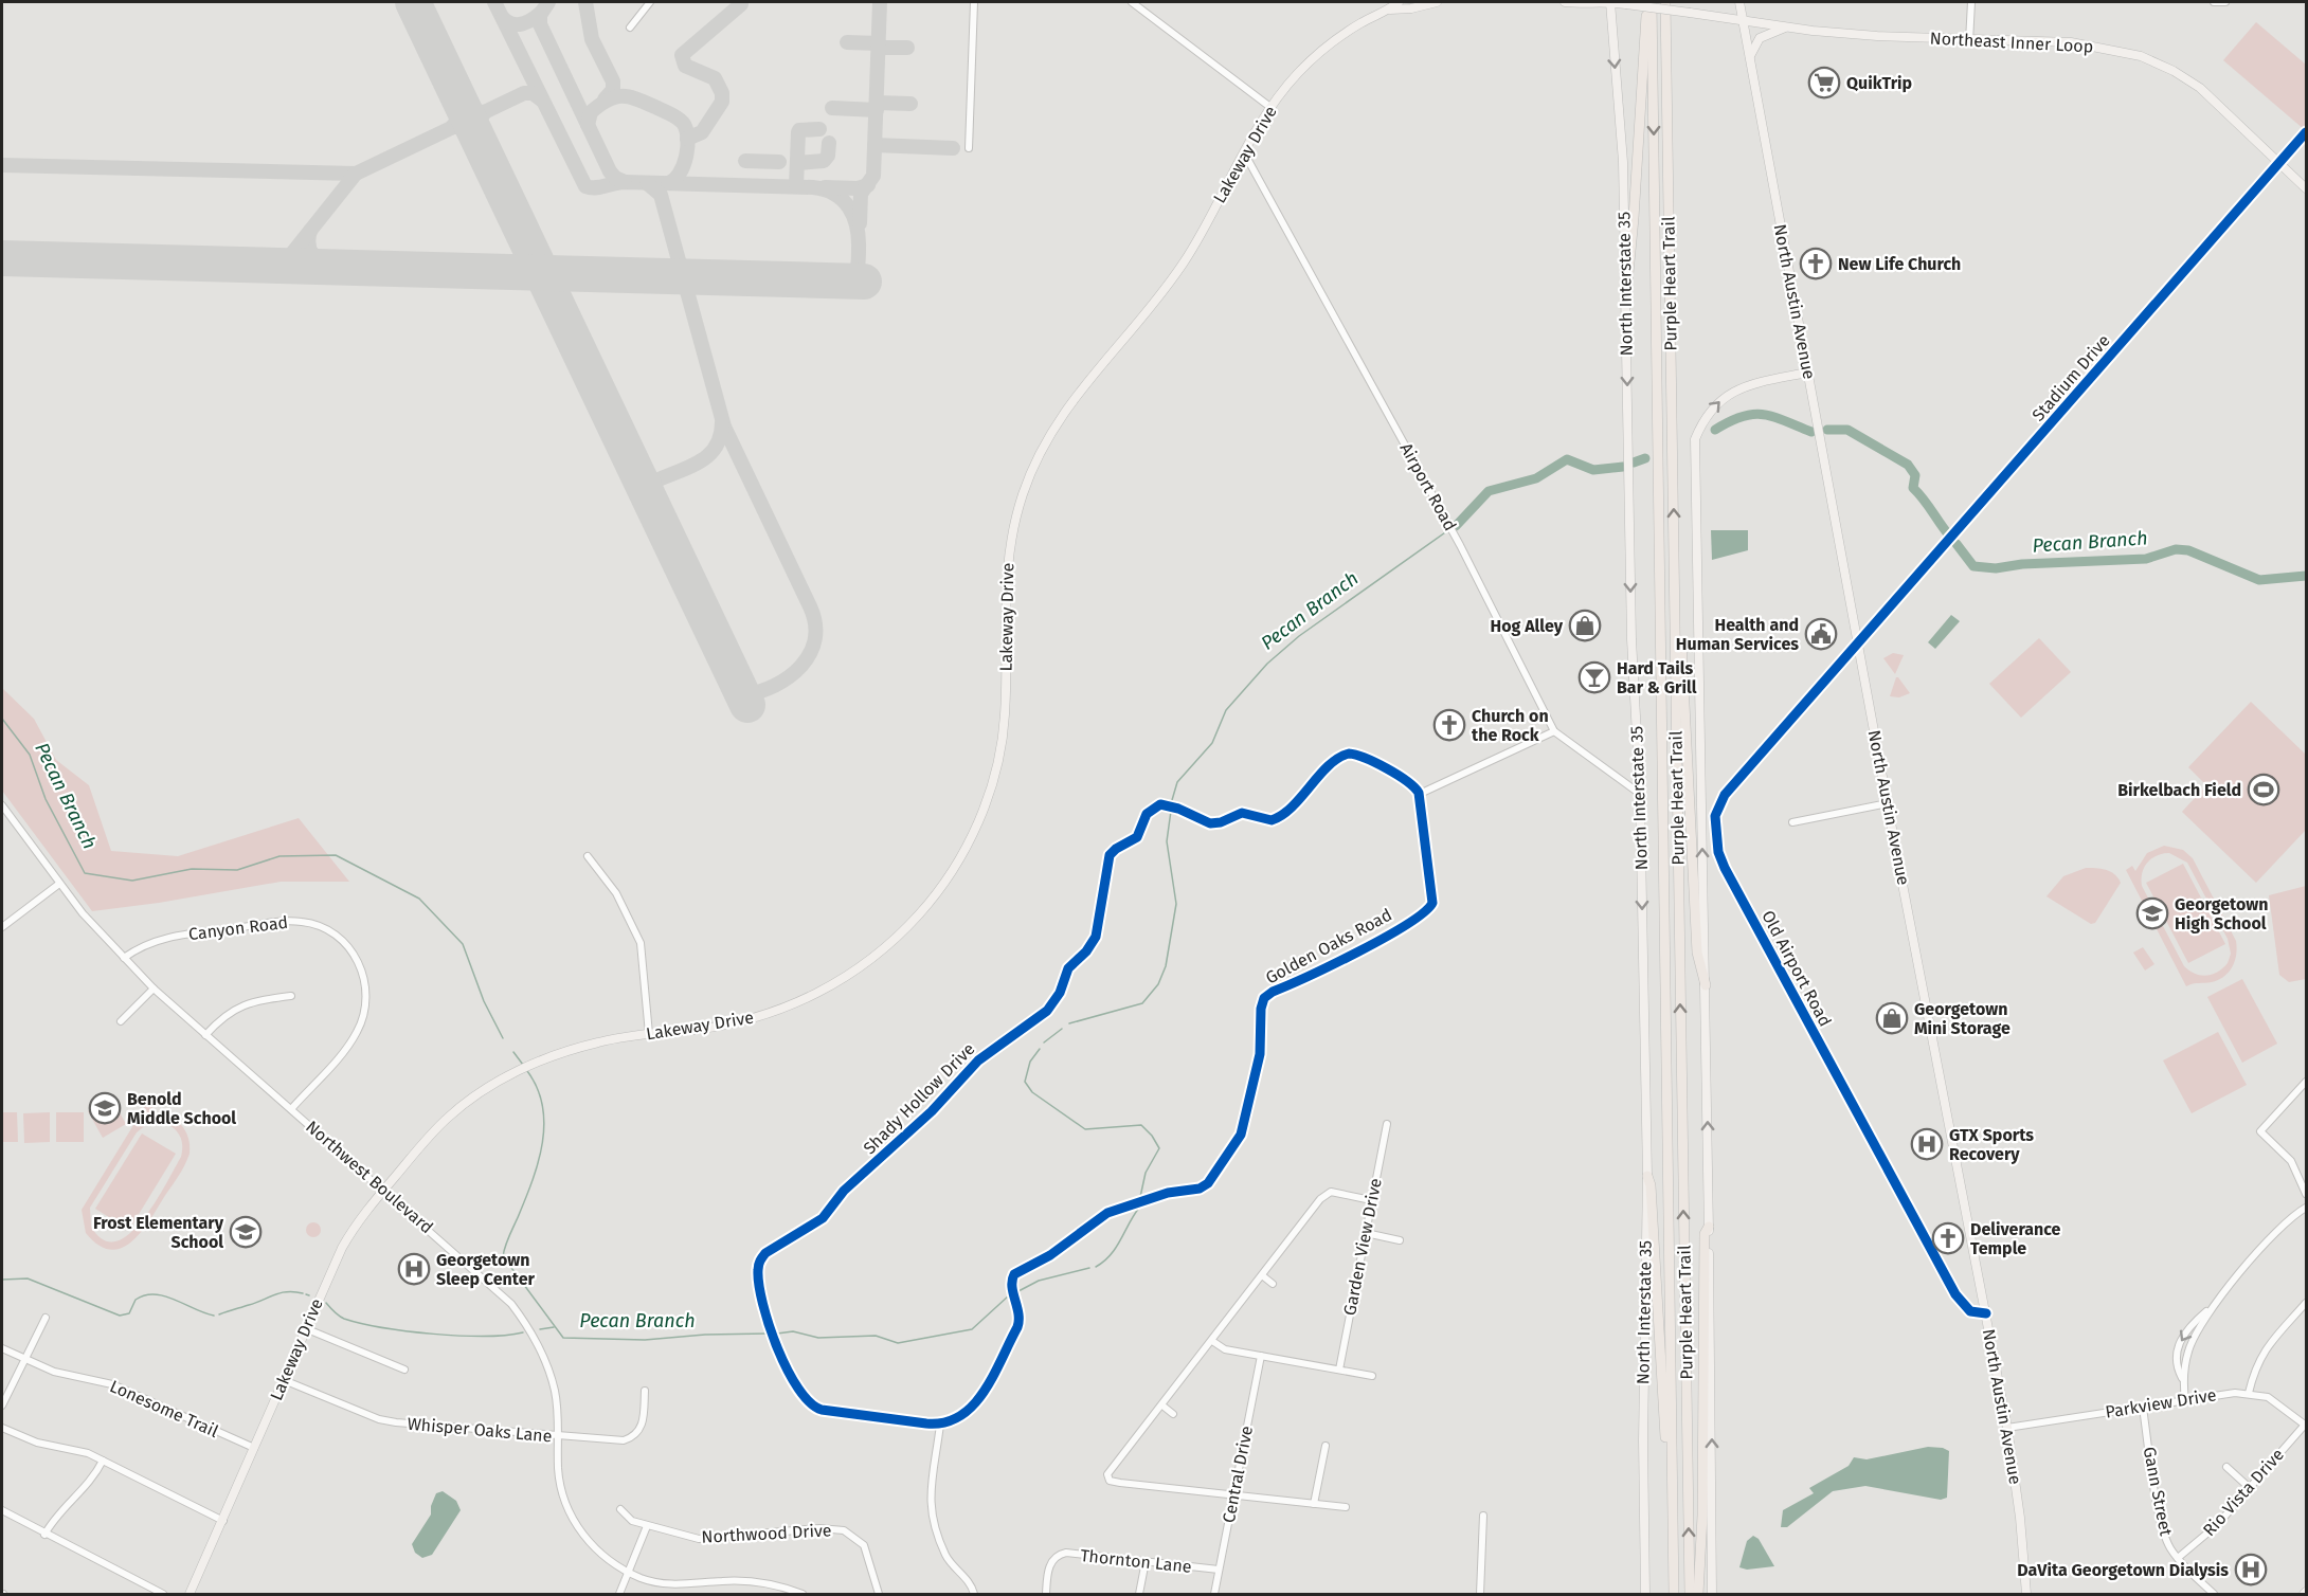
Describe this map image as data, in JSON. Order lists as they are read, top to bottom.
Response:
{
  "streets": {
    "highway": ["Purple Heart Trail"],
    "main road": [
      "Northeast Inner Loop",
      "Lakeway Drive",
      "North Interstate 35",
      "North Austin Avenue"
    ],
    "street": [
      "Stadium Drive",
      "Airport Road",
      "Canyon Road",
      "Golden Oaks Road",
      "Old Airport Road",
      "Shady Hollow Drive",
      "Northwest Boulevard",
      "Garden View Drive",
      "Parkview Drive",
      "Lonesome Trail",
      "Whisper Oaks Lane",
      "Central Drive",
      "Gann Street",
      "Rio Vista Drive",
      "Northwood Drive",
      "Thornton Lane"
    ]
  },
  "crossings": [
    ["Northeast Inner Loop", "North Austin Avenue"],
    ["Northeast Inner Loop", "Stadium Drive"],
    ["Lakeway Drive", "Airport Road"],
    ["Lakeway Drive", "Northwest Boulevard"],
    ["Lakeway Drive", "Lonesome Trail"],
    ["Lakeway Drive", "Whisper Oaks Lane"],
    ["North Interstate 35", "Airport Road"],
    ["North Austin Avenue", "Stadium Drive"],
    ["North Austin Avenue", "Old Airport Road"],
    ["North Austin Avenue", "Parkview Drive"],
    ["Stadium Drive", "Old Airport Road"],
    ["Canyon Road", "Northwest Boulevard"],
    ["Golden Oaks Road", "Shady Hollow Drive"],
    ["Northwest Boulevard", "Whisper Oaks Lane"],
    ["Parkview Drive", "Gann Street"],
    ["Parkview Drive", "Rio Vista Drive"],
    ["Central Drive", "Thornton Lane"],
    ["Gann Street", "Rio Vista Drive"]
  ],
  "one_way": ["North Interstate 35"],
  "water": ["Pecan Branch"],
  "places": {
    "supermarket": ["QuikTrip"],
    "church": ["New Life Church", "Church on the Rock", "Deliverance Temple"],
    "shop": ["Hog Alley", "Georgetown Mini Storage"],
    "public building": ["Health and Human Services"],
    "bar": ["Hard Tails Bar & Grill"],
    "sports": ["Birkelbach Field"],
    "school or university": ["Georgetown High School", "Benold Middle School", "Frost Elementary School"],
    "hospital": ["GTX Sports Recovery", "Georgetown Sleep Center", "DaVita Georgetown Dialysis"]
  }
}
